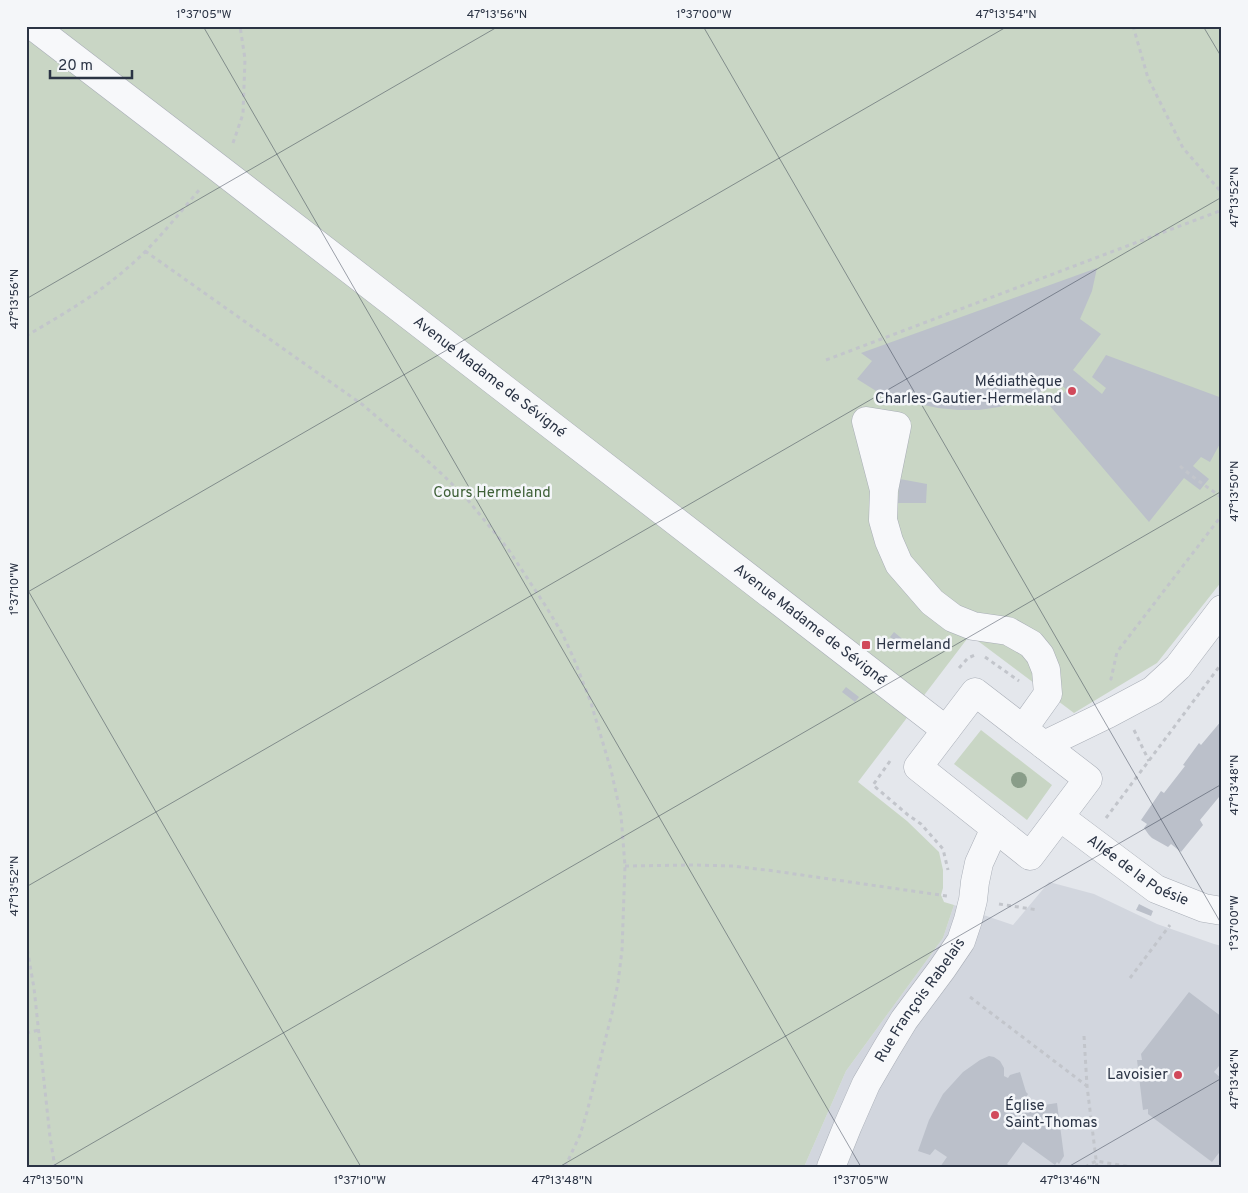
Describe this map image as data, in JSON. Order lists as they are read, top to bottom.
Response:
{
  "streets": {
    "street": ["Avenue Madame de Sévigné", "Allée de la Poésie", "Rue François Rabelais"]
  },
  "parks": ["Cours Hermeland"],
  "places": {
    "other": ["Médiathèque Charles-Gautier-Hermeland", "Lavoisier", "Église Saint-Thomas"],
    "transit": ["Hermeland"]
  },
  "scale_bar": "20 m",
  "coordinates": [
    "1°37'05\"W",
    "47°13'56\"N",
    "1°37'00\"W",
    "47°13'54\"N",
    "47°13'52\"N",
    "47°13'50\"N",
    "1°37'10\"W",
    "47°13'48\"N",
    "47°13'46\"N"
  ]
}
